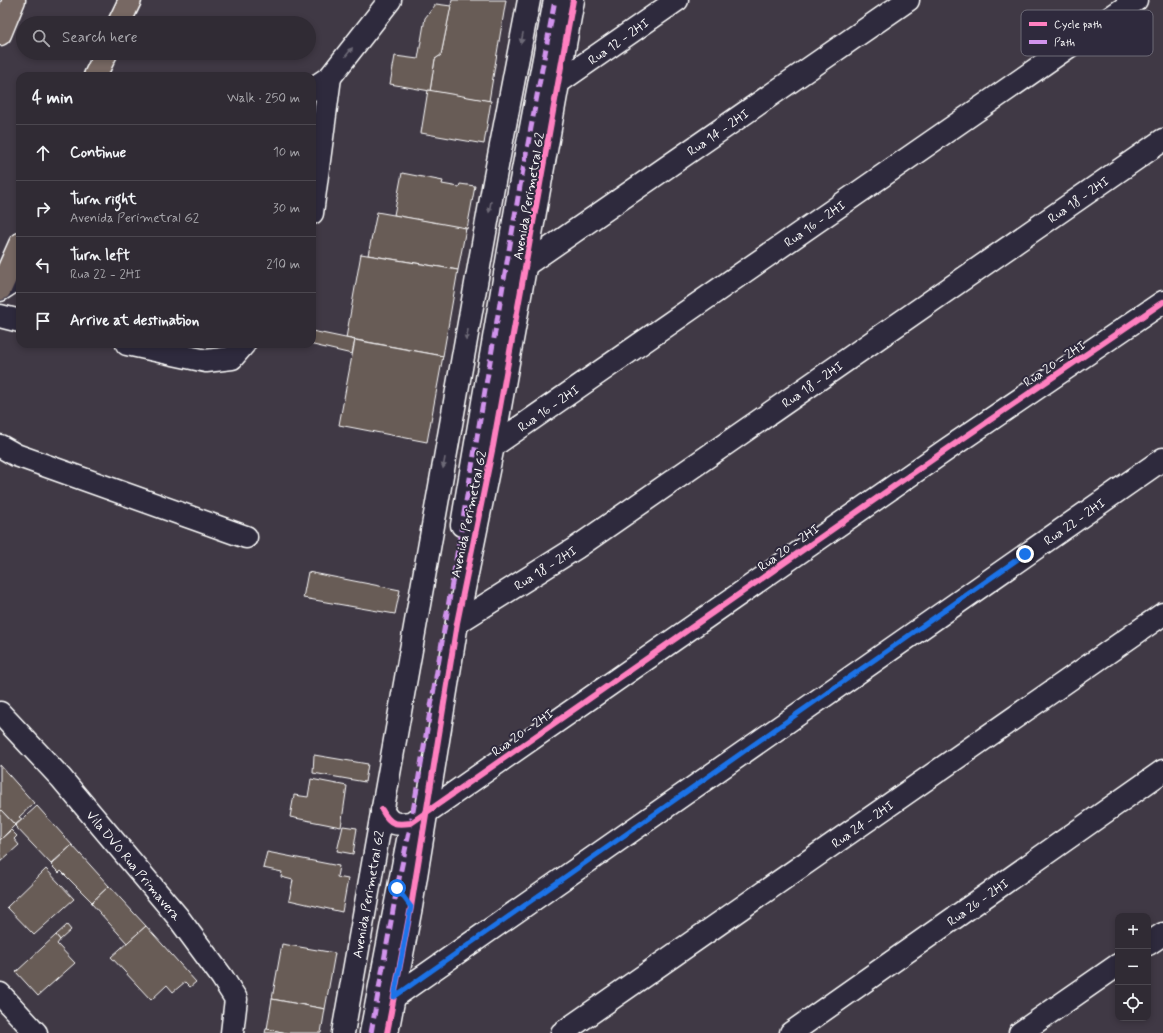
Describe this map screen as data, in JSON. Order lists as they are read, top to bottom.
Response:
{
  "streets": {
    "street": [
      "Rua 12 - 2HI",
      "Rua 14 - 2HI",
      "Avenida Perimetral G2",
      "Rua 18 - 2HI",
      "Rua 16 - 2HI",
      "Rua 20 - 2HI",
      "Rua 22 - 2HI",
      "Rua 24 - 2HI",
      "Vila DVO Rua Primavera",
      "Rua 26 - 2HI"
    ]
  },
  "crossings": [
    ["Rua 12 - 2HI", "Avenida Perimetral G2"],
    ["Rua 14 - 2HI", "Avenida Perimetral G2"],
    ["Avenida Perimetral G2", "Rua 18 - 2HI"],
    ["Avenida Perimetral G2", "Rua 16 - 2HI"],
    ["Avenida Perimetral G2", "Rua 20 - 2HI"],
    ["Avenida Perimetral G2", "Rua 22 - 2HI"]
  ],
  "legend": ["Cycle path", "Path"],
  "page": {
    "search": "Search here",
    "heading": ["4 min", "Walk · 250 m"],
    "list": [
      ["Continue", "10 m"],
      ["Turn right", "Avenida Perimetral G2", "30 m"],
      ["Turn left", "Rua 22 - 2HI", "210 m"],
      "Arrive at destination"
    ],
    "map_buttons": ["+", "−"]
  }
}
